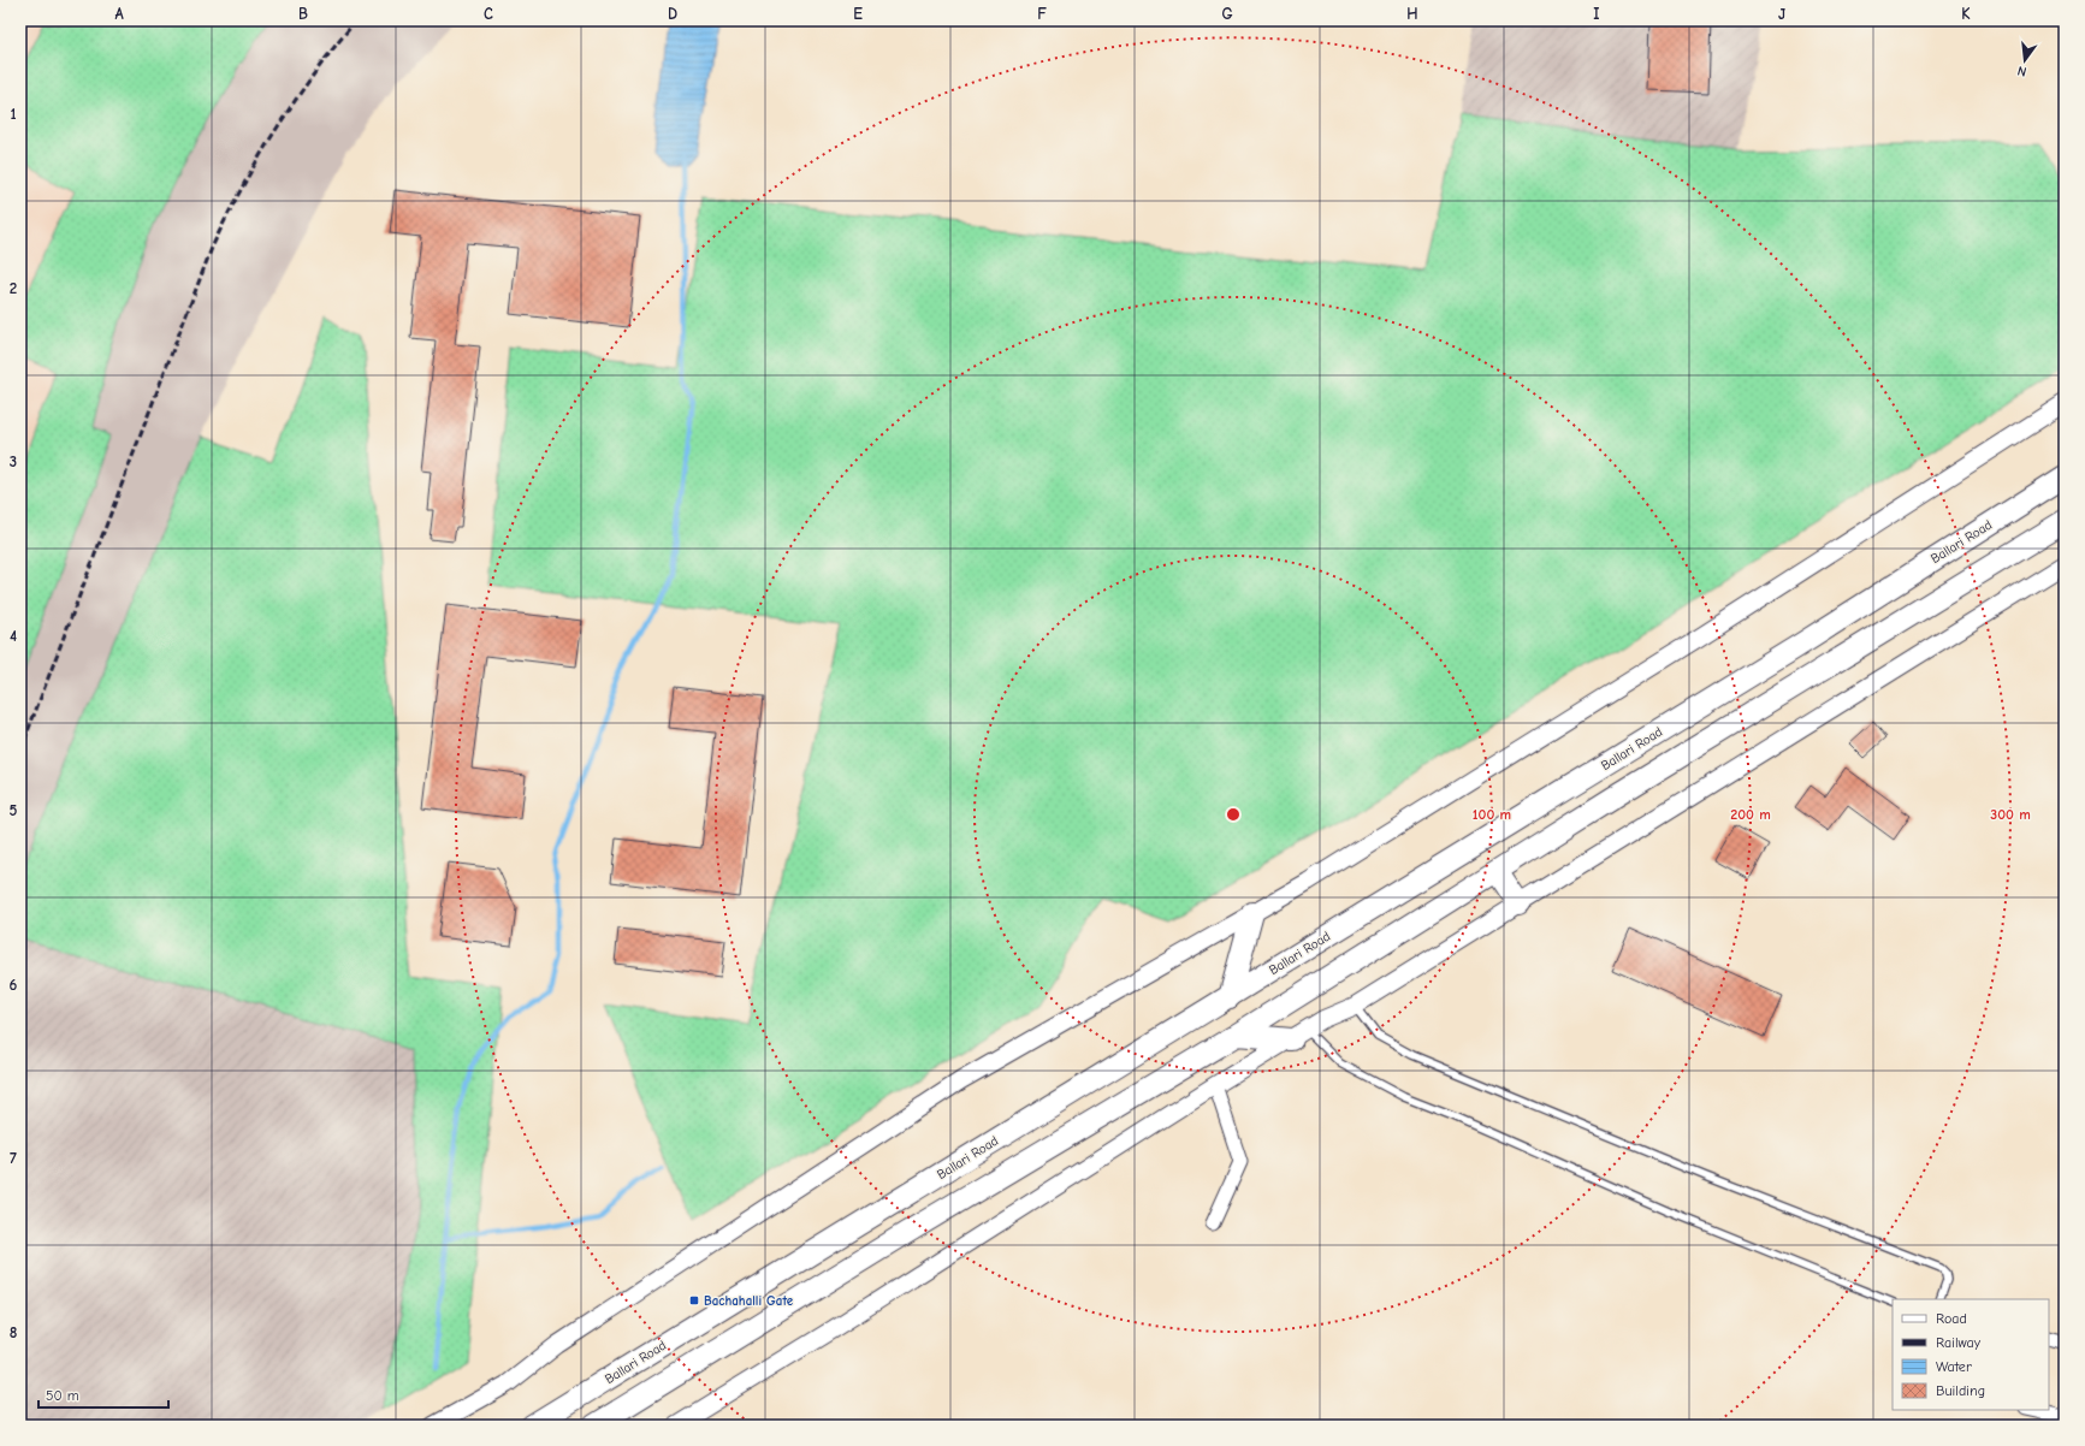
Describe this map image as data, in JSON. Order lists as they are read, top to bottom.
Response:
{
  "streets": {
    "highway": ["Ballari Road"]
  },
  "places": {
    "transit": ["Bachahalli Gate"]
  },
  "legend": [
    "Road",
    "Railway",
    "Water",
    "Building"
  ],
  "scale_bar": "50 m",
  "north": "bottom",
  "grid": {
    "columns": [
      "A",
      "B",
      "C",
      "D",
      "E",
      "F",
      "G",
      "H",
      "I",
      "J",
      "K"
    ],
    "rows": [
      "1",
      "2",
      "3",
      "4",
      "5",
      "6",
      "7",
      "8"
    ]
  },
  "rings": ["100 m", "200 m", "300 m"]
}
